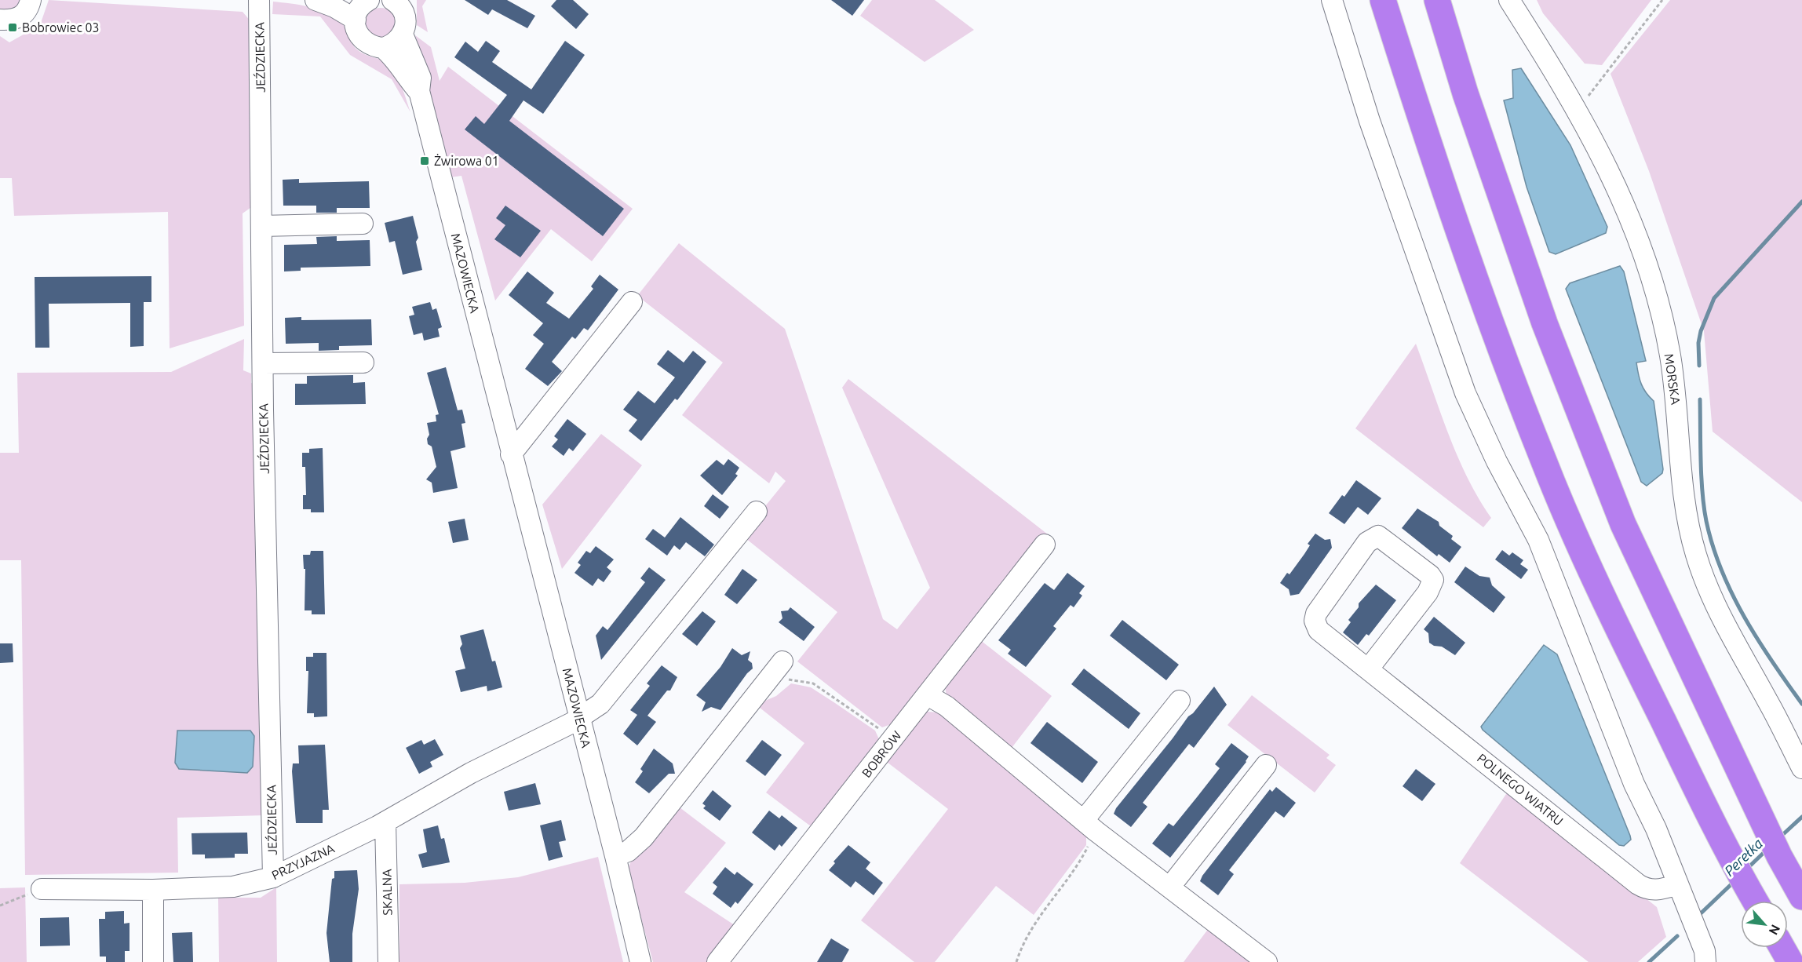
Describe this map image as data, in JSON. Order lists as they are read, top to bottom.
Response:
{
  "streets": {
    "street": [
      "JEŹDZIECKA",
      "MAZOWIECKA",
      "MORSKA",
      "BOBRÓW",
      "POLNEGO WIATRU",
      "PRZYJAZNA",
      "SKALNA"
    ]
  },
  "crossings": [
    ["JEŹDZIECKA", "PRZYJAZNA"],
    ["MAZOWIECKA", "PRZYJAZNA"],
    ["PRZYJAZNA", "SKALNA"]
  ],
  "water": ["Perełka"],
  "places": {
    "transit": ["Bobrowiec 03", "Żwirowa 01"]
  },
  "north": "bottom right"
}
